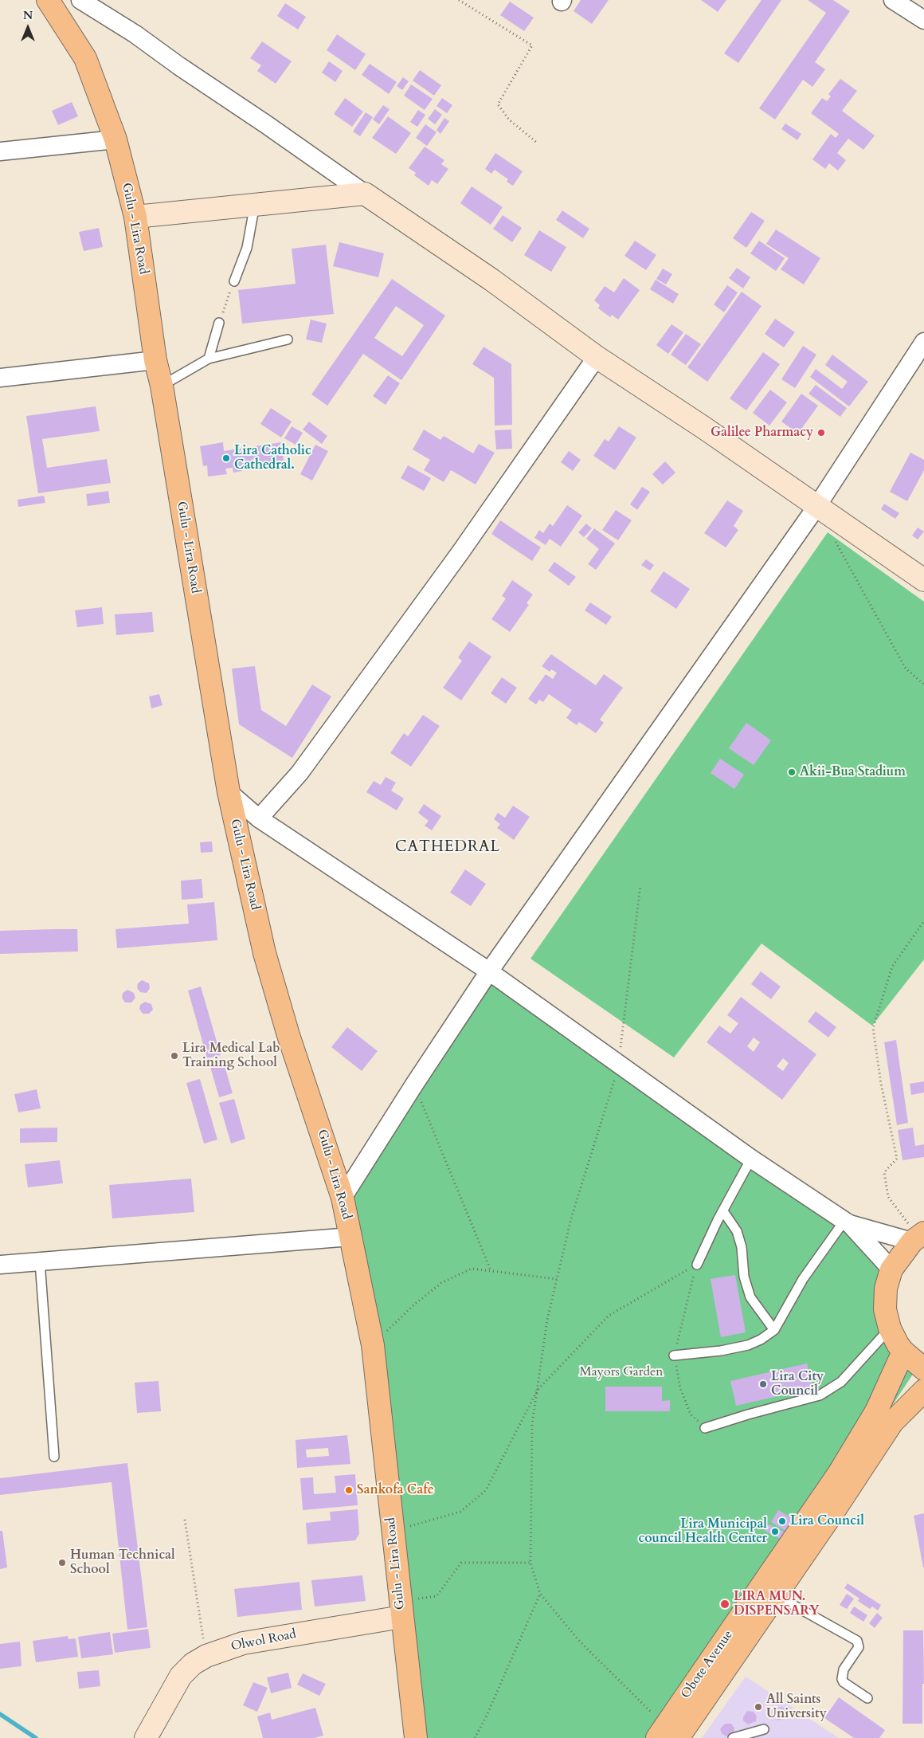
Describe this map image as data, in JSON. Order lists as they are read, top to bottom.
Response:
{
  "streets": {
    "main road": ["Gulu - Lira Road", "Olwol Road", "Obote Avenue"]
  },
  "crossings": [
    ["Gulu - Lira Road", "Olwol Road"]
  ],
  "districts": ["CATHEDRAL"],
  "parks": ["Mayors Garden"],
  "places": [
    "Galilee Pharmacy",
    "Lira Catholic Cathedral.",
    "Akii-Bua Stadium",
    "Lira Medical Lab Training School",
    "Lira City Council",
    "Sankofa Cafe",
    "Lira Council",
    "Lira Municipal council Health Center",
    "Human Technical School",
    "LIRA MUN. DISPENSARY",
    "All Saints University"
  ],
  "north": "top"
}
